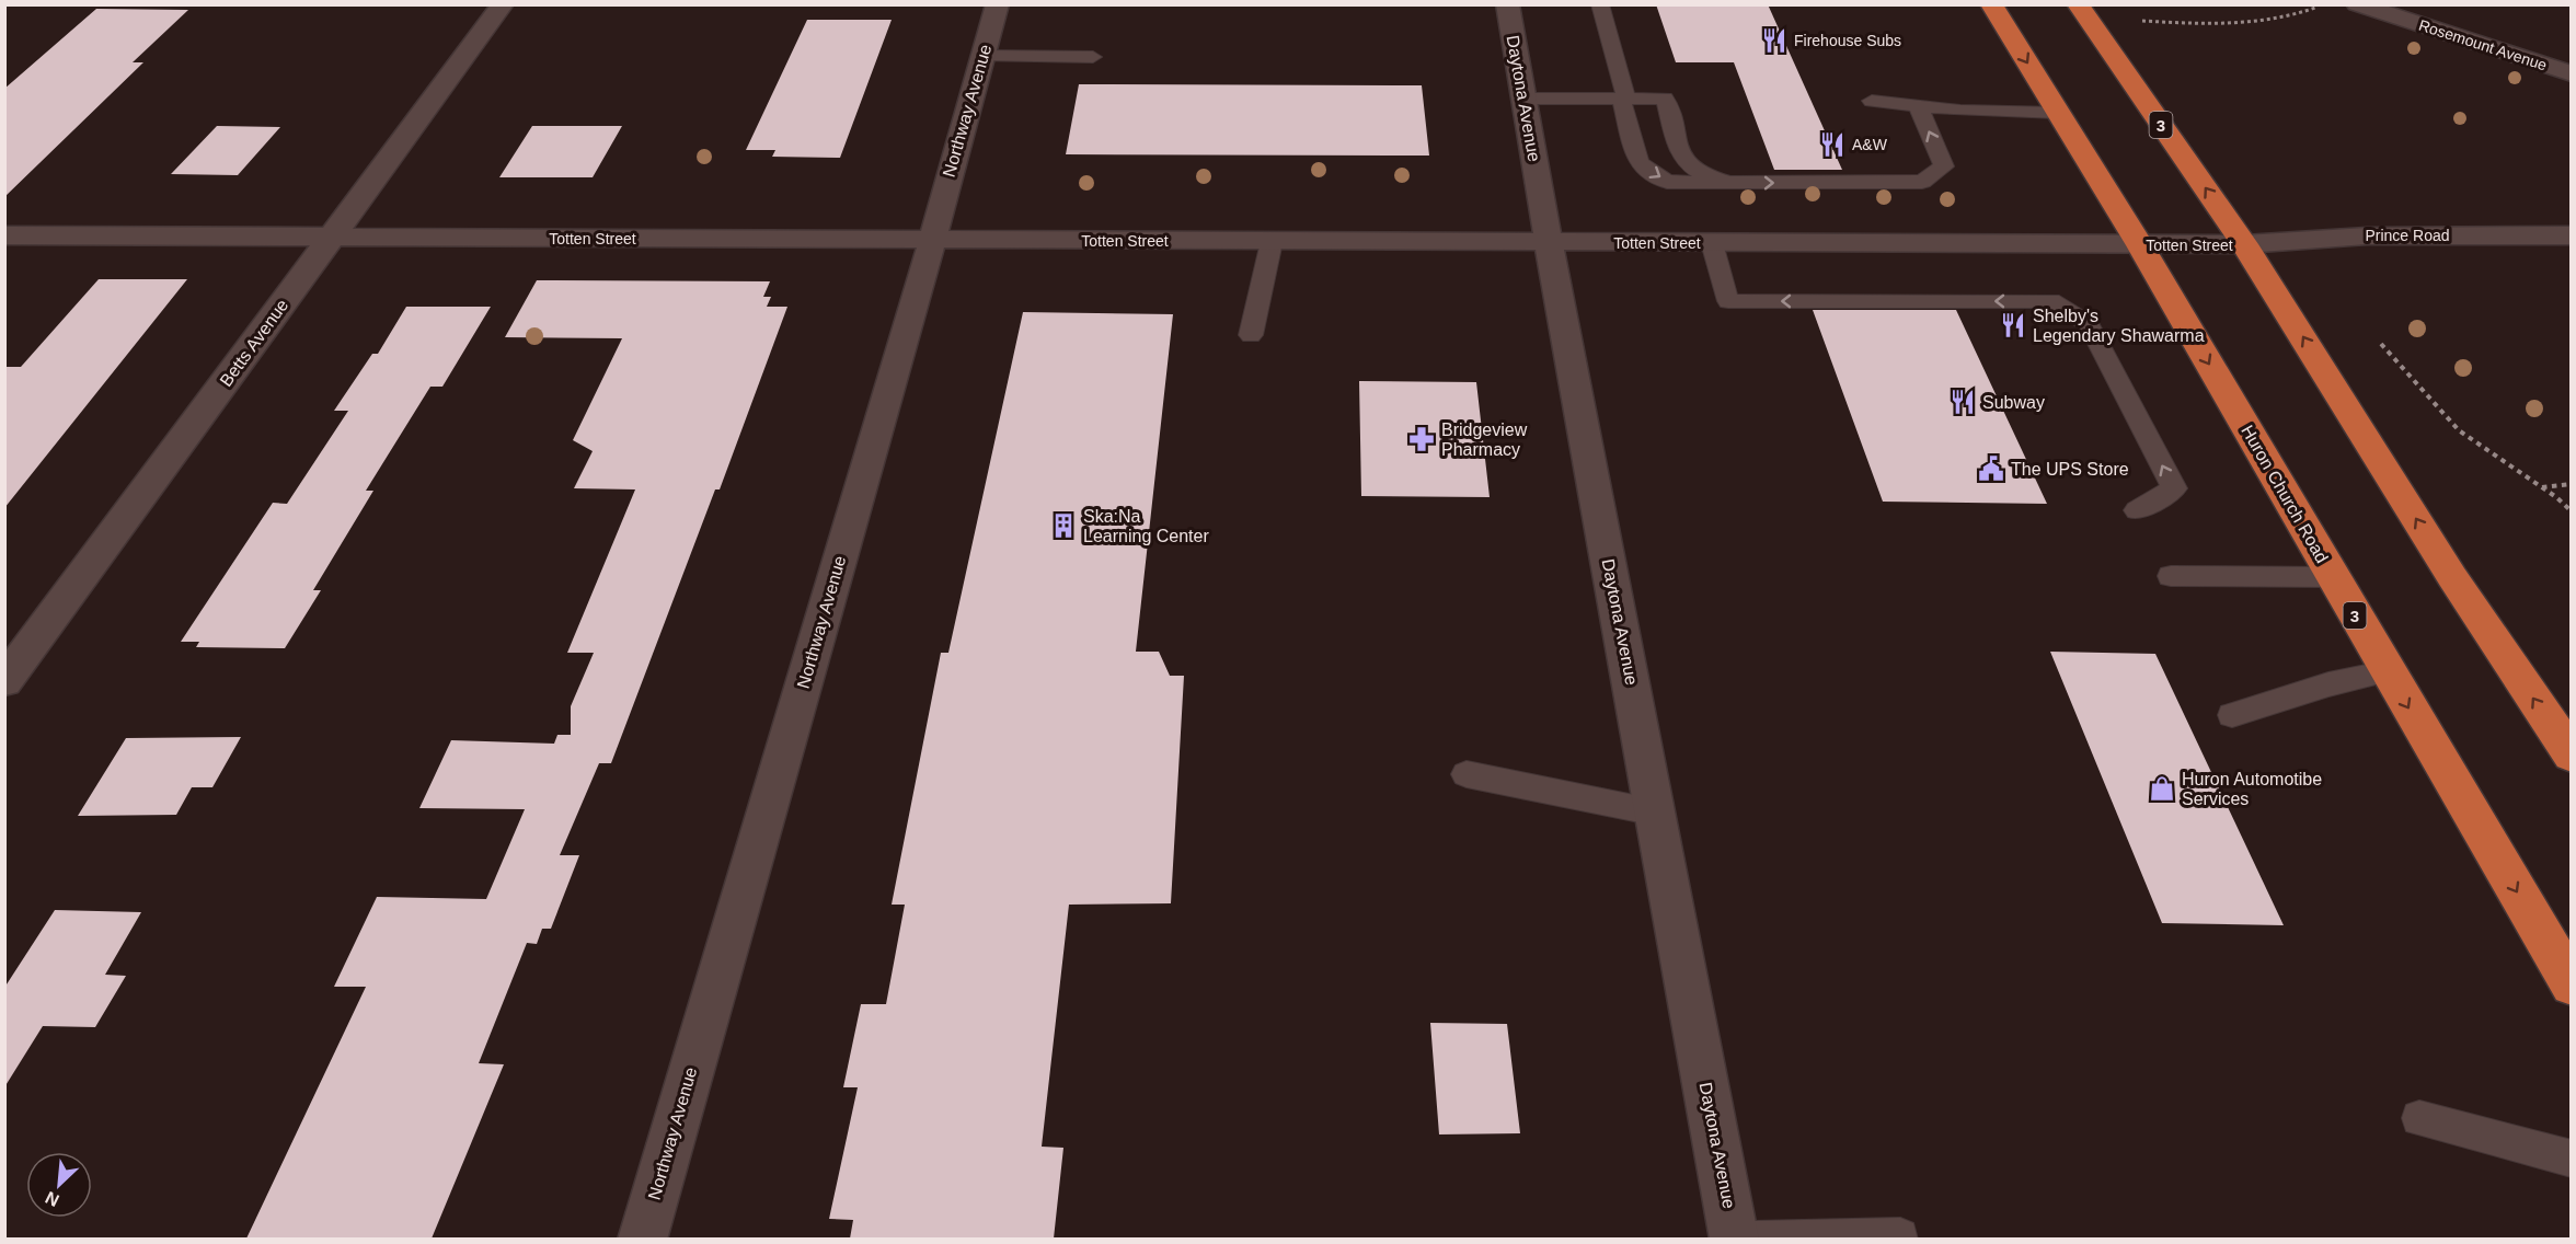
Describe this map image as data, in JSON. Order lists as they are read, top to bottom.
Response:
{
  "streets": {
    "highway": ["3", "Huron Church Road"],
    "street": [
      "Rosemount Avenue",
      "Daytona Avenue",
      "Northway Avenue",
      "Prince Road",
      "Totten Street",
      "Betts Avenue"
    ]
  },
  "crossings": [
    ["Daytona Avenue", "Totten Street"],
    ["Northway Avenue", "Totten Street"],
    ["3", "Prince Road"],
    ["3", "Totten Street"],
    ["Prince Road", "Totten Street"],
    ["Totten Street", "Betts Avenue"],
    ["Totten Street", "Huron Church Road"]
  ],
  "places": {
    "restaurant": [
      "Firehouse Subs",
      "A&W",
      "Shelby's Legendary Shawarma",
      "Subway"
    ],
    "pharmacy": ["Bridgeview Pharmacy"],
    "public building": ["The UPS Store"],
    "building": ["Ska:Na Learning Center"],
    "shop": ["Huron Automotibe Services"]
  },
  "north": "bottom left"
}
